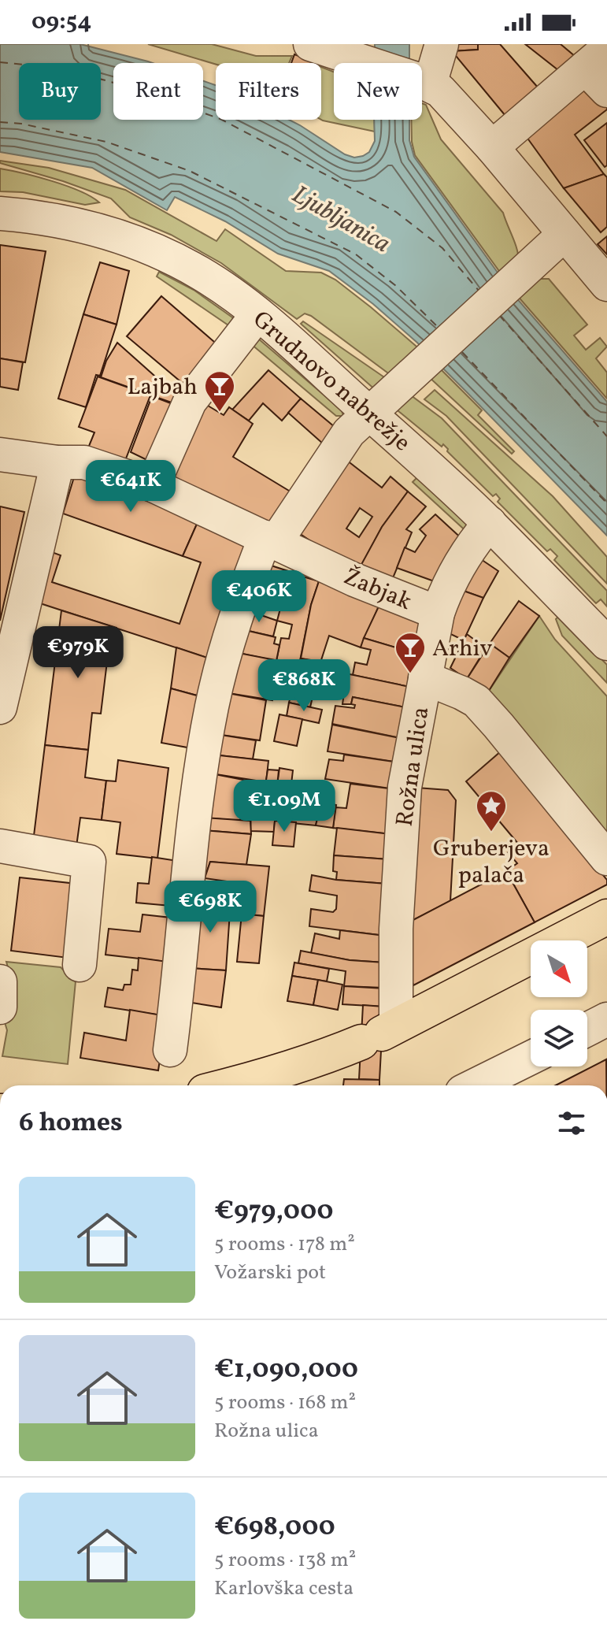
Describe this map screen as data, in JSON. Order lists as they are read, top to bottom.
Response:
{
  "streets": {
    "street": ["Grudnovo nabrežje", "Žabjak", "Rožna ulica"]
  },
  "crossings": [
    ["Grudnovo nabrežje", "Rožna ulica"],
    ["Žabjak", "Rožna ulica"]
  ],
  "water": ["Ljubljanica"],
  "places": {
    "bar": ["Lajbah", "Arhiv"],
    "place": ["Gruberjeva palača"]
  },
  "north": "bottom right",
  "page": {
    "status": "09:54",
    "chip": [
      "Buy",
      "Rent",
      "Filters",
      "New"
    ],
    "price": [
      "€641K",
      "€406K",
      "€979K",
      "€868K",
      "€1.09M",
      "€698K"
    ],
    "heading": "6 homes",
    "list": [
      {
        "name": "€979,000",
        "note": "5 rooms · 178 m² · Vožarski pot"
      },
      {
        "name": "€1,090,000",
        "note": "5 rooms · 168 m² · Rožna ulica"
      },
      {
        "name": "€698,000",
        "note": "5 rooms · 138 m² · Karlovška cesta"
      }
    ]
  }
}
